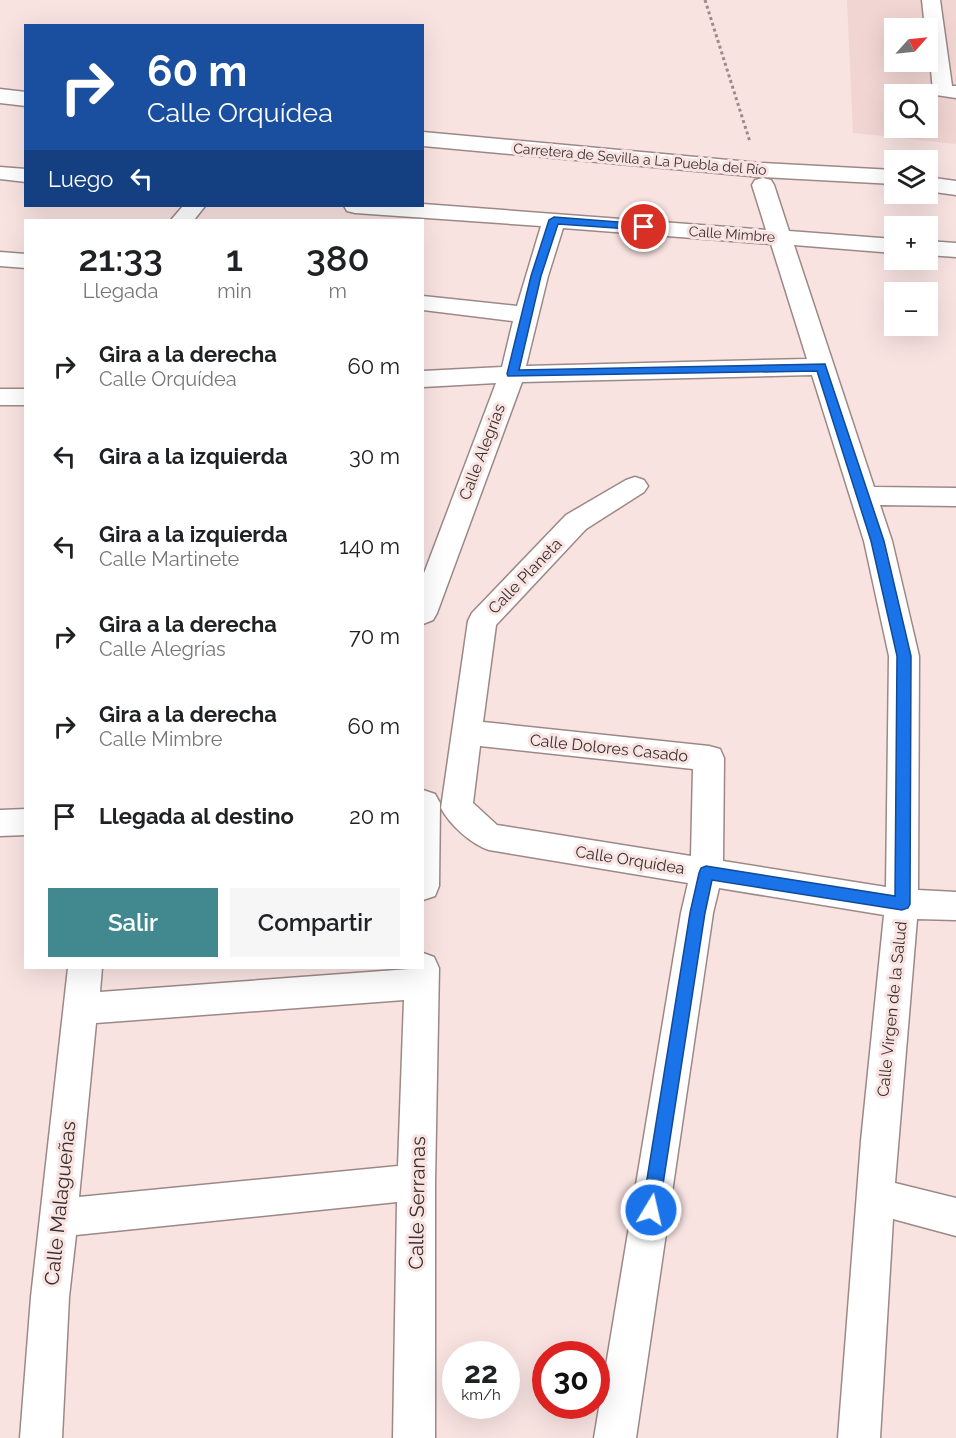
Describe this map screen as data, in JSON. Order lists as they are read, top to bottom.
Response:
{
  "streets": {
    "main road": ["Carretera de Sevilla a La Puebla del Río"],
    "street": [
      "Calle Mimbre",
      "Calle Alegrías",
      "Calle Planeta",
      "Calle Dolores Casado",
      "Calle Orquídea",
      "Calle Virgen de la Salud",
      "Calle Malagueñas",
      "Calle Serranas"
    ]
  },
  "crossings": [
    ["Calle Mimbre", "Calle Alegrías"],
    ["Calle Mimbre", "Calle Virgen de la Salud"],
    ["Calle Planeta", "Calle Dolores Casado"],
    ["Calle Planeta", "Calle Orquídea"],
    ["Calle Dolores Casado", "Calle Orquídea"],
    ["Calle Orquídea", "Calle Virgen de la Salud"]
  ],
  "north": "top right",
  "page": {
    "map_buttons": ["+", "−"],
    "turn": ["60 m", "Calle Orquídea"],
    "then": "Luego",
    "eta": [
      "21:33",
      "Llegada",
      "1",
      "min",
      "380",
      "m"
    ],
    "list": [
      {
        "name": "Gira a la derecha",
        "note": "Calle Orquídea",
        "value": "60 m"
      },
      {
        "name": "Gira a la izquierda",
        "value": "30 m"
      },
      {
        "name": "Gira a la izquierda",
        "note": "Calle Martinete",
        "value": "140 m"
      },
      {
        "name": "Gira a la derecha",
        "note": "Calle Alegrías",
        "value": "70 m"
      },
      {
        "name": "Gira a la derecha",
        "note": "Calle Mimbre",
        "value": "60 m"
      },
      {
        "name": "Llegada al destino",
        "value": "20 m"
      }
    ],
    "buttons": ["Salir", "Compartir"],
    "speed": "22 km/h",
    "limit": "30"
  }
}
